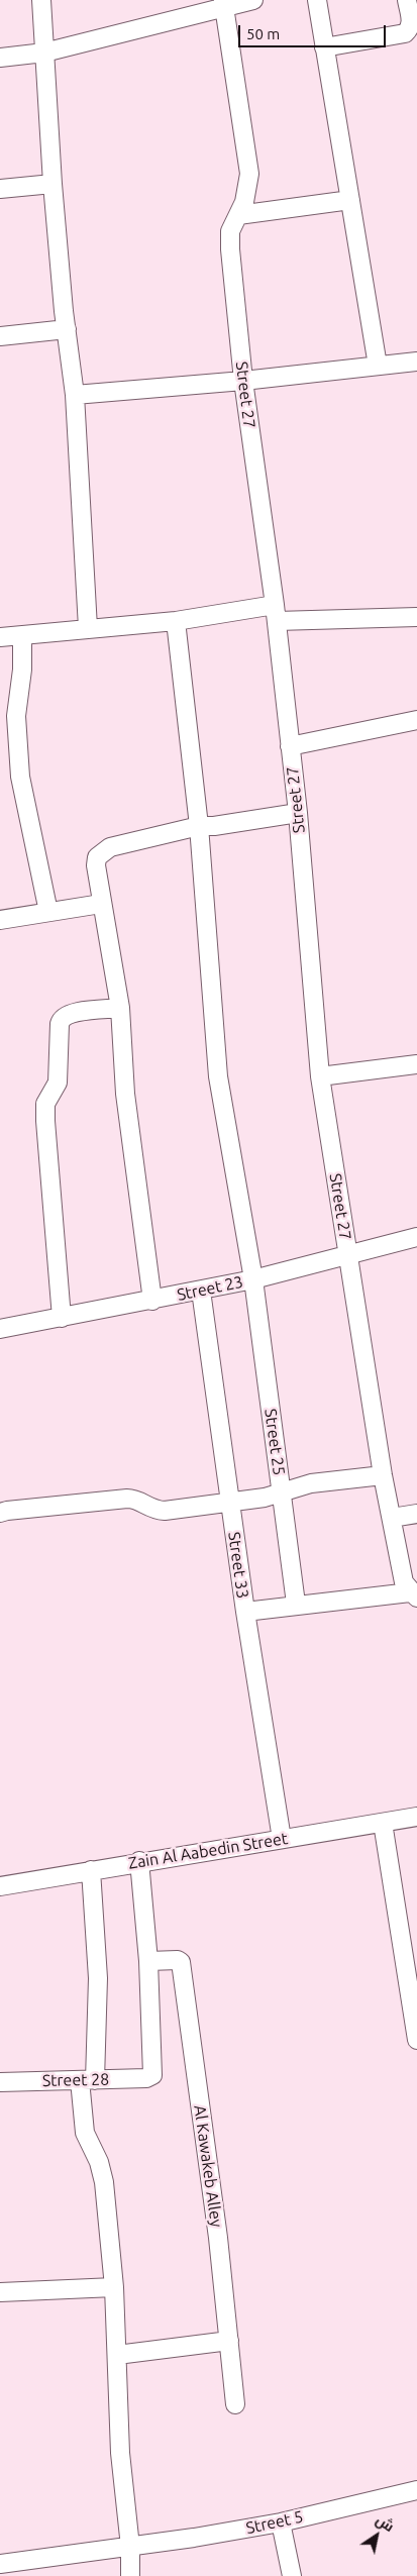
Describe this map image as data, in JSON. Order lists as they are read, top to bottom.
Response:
{
  "streets": {
    "street": [
      "Street 27",
      "Street 23",
      "Street 25",
      "Street 33",
      "Zain Al Aabedin Street",
      "Street 28",
      "Al Kawakeb Alley",
      "Street 5"
    ]
  },
  "crossings": [
    ["Street 27", "Street 23"],
    ["Street 23", "Street 25"],
    ["Street 23", "Street 33"],
    ["Street 33", "Zain Al Aabedin Street"],
    ["Street 28", "Al Kawakeb Alley"]
  ],
  "scale_bar": "50 m",
  "north": "top right"
}
